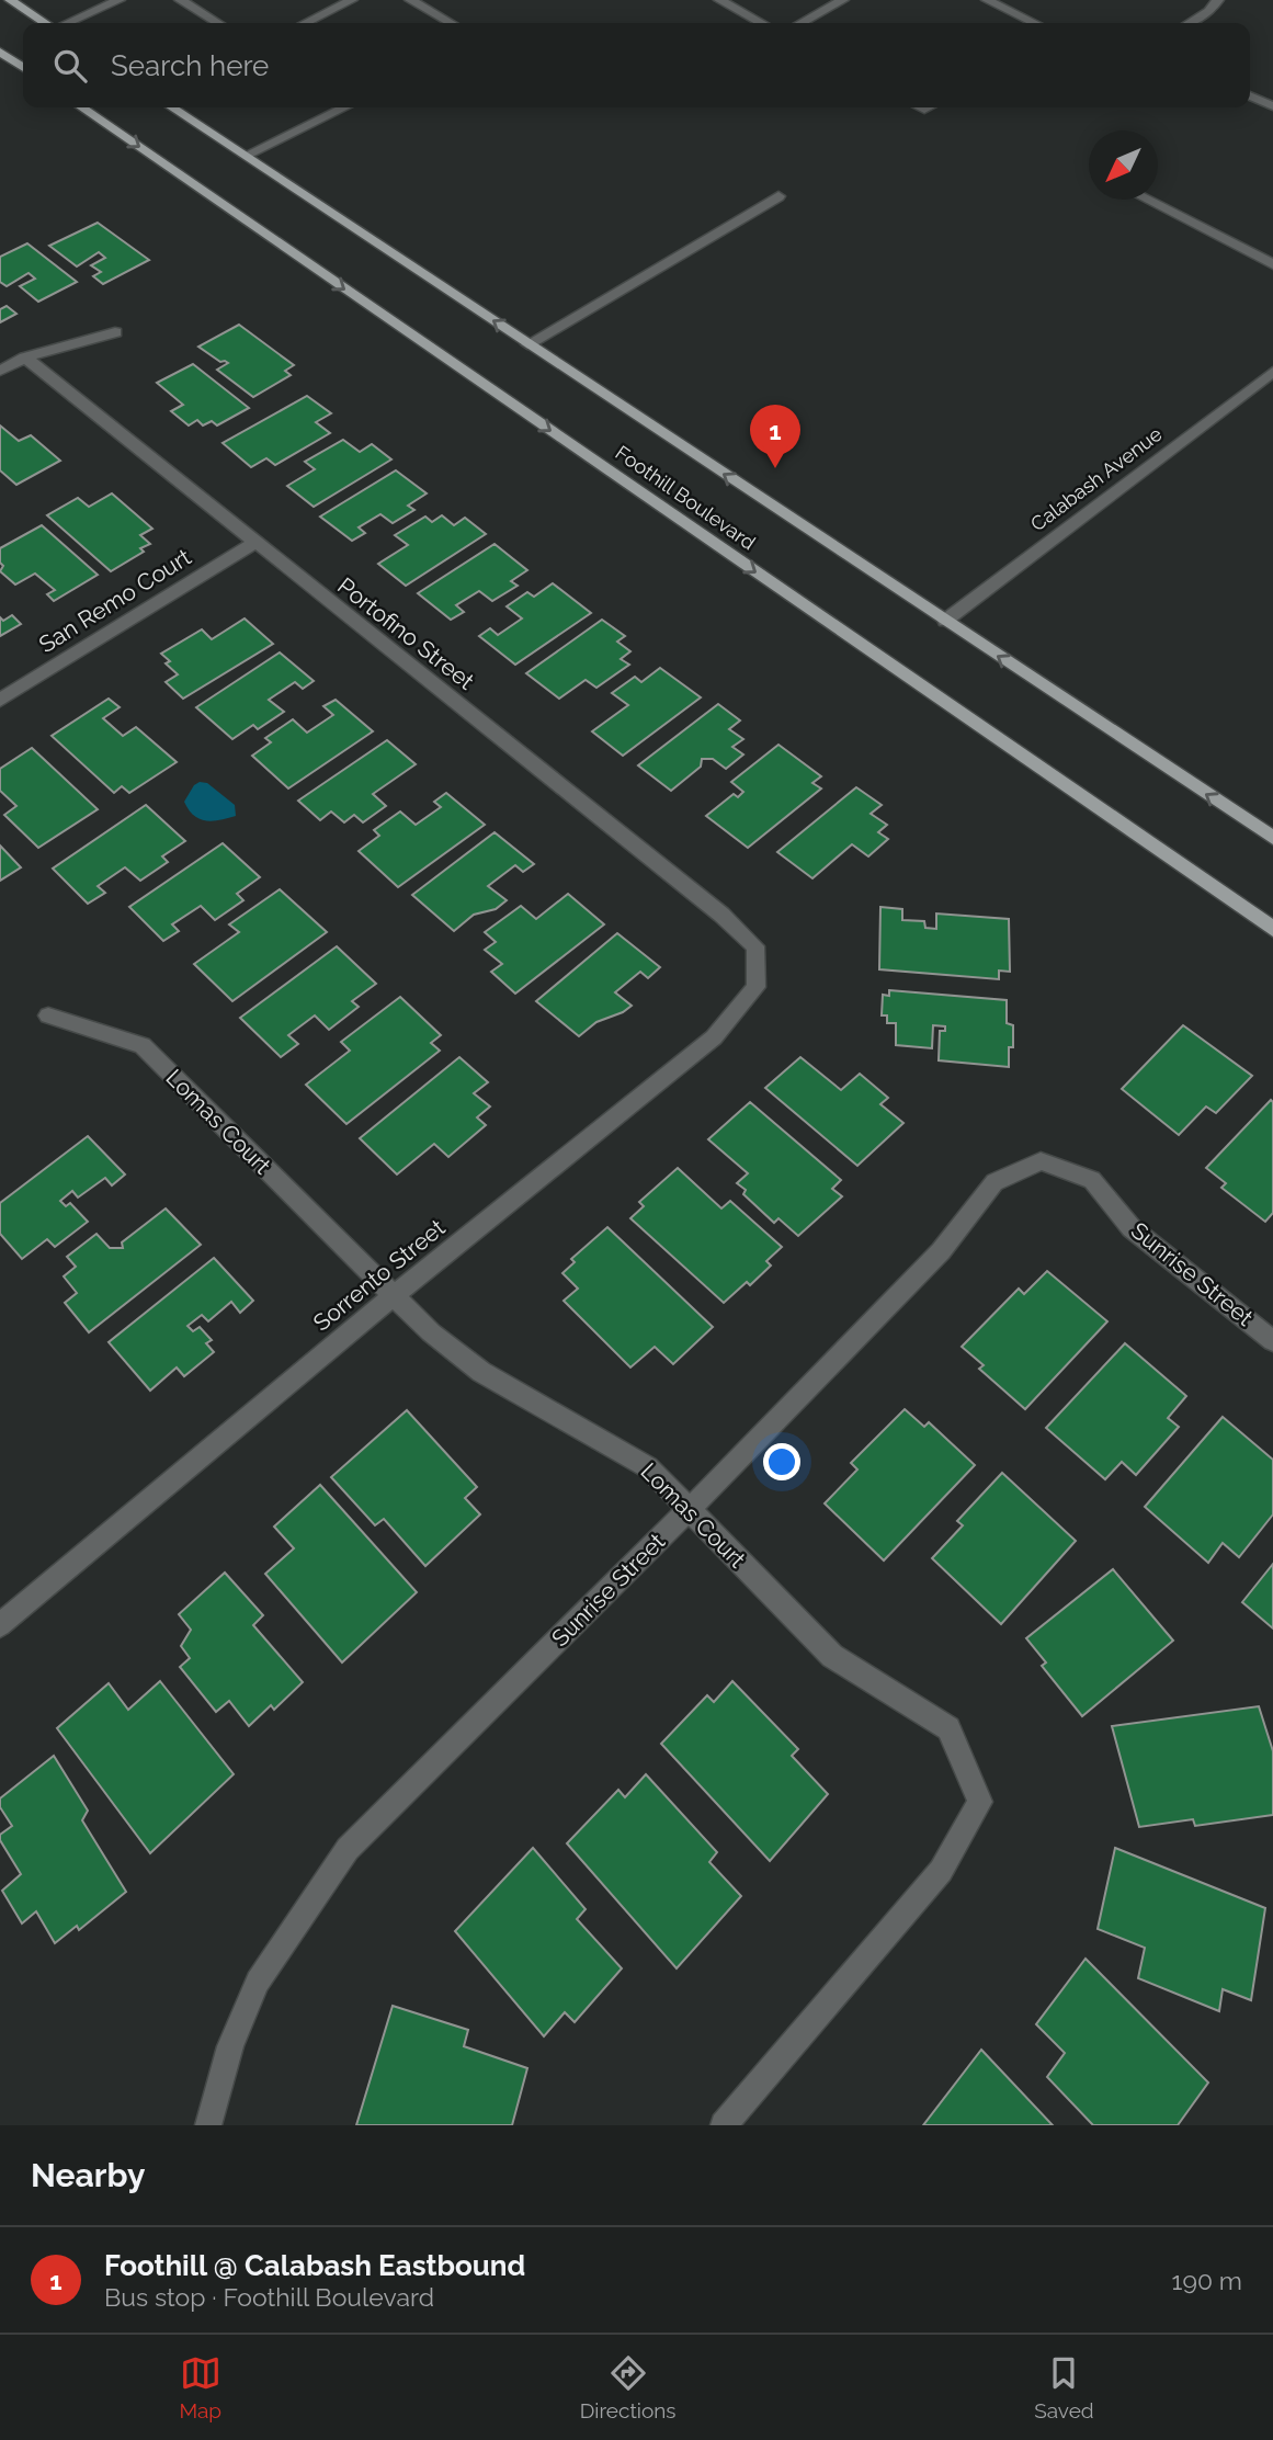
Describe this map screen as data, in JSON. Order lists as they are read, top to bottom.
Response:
{
  "streets": {
    "main road": ["Foothill Boulevard"],
    "street": [
      "Calabash Avenue",
      "San Remo Court",
      "Portofino Street",
      "Lomas Court",
      "Sunrise Street",
      "Sorrento Street"
    ]
  },
  "crossings": [
    ["Calabash Avenue", "Foothill Boulevard"],
    ["San Remo Court", "Portofino Street"],
    ["Portofino Street", "Sorrento Street"],
    ["Lomas Court", "Sunrise Street"],
    ["Lomas Court", "Sorrento Street"]
  ],
  "north": "bottom left",
  "page": {
    "search": "Search here",
    "pins": "1",
    "heading": "Nearby",
    "list": [
      {
        "mark": "1",
        "name": "Foothill @ Calabash Eastbound",
        "note": "Bus stop · Foothill Boulevard",
        "value": "190 m"
      }
    ],
    "nav": ["Map", "Directions", "Saved"]
  }
}
